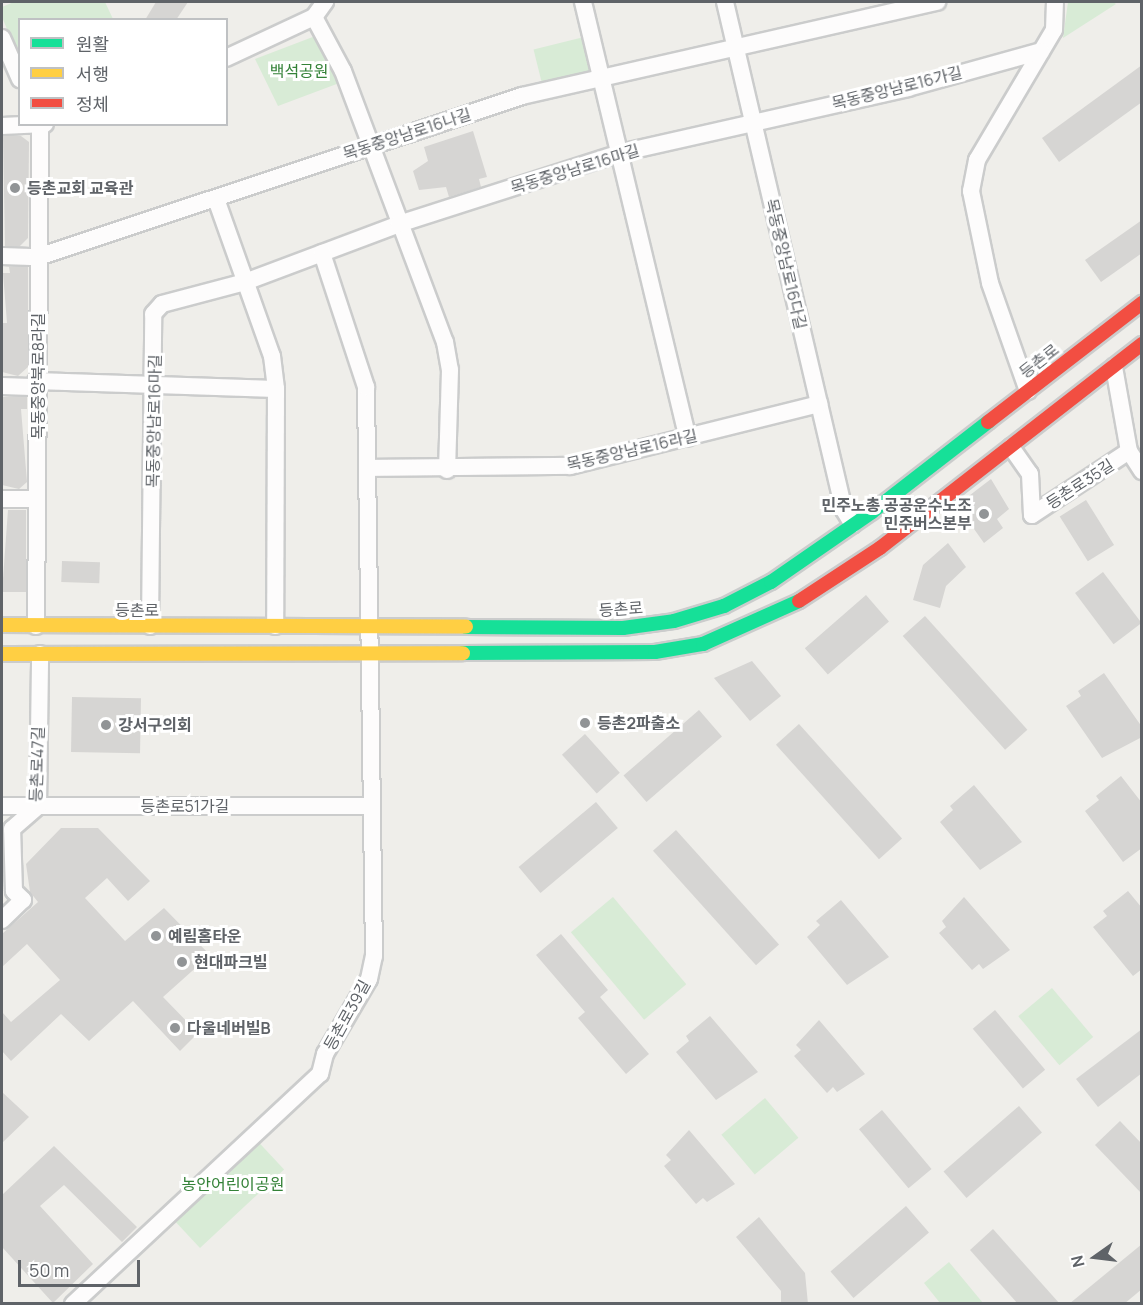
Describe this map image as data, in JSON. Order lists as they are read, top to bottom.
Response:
{
  "streets": {
    "main road": ["등촌로"],
    "street": [
      "목동중앙남로16가길",
      "목동중앙남로16나길",
      "목동중앙남로16마길",
      "목동중앙남로16다길",
      "목동중앙북로8라길",
      "목동중앙남로16라길",
      "등촌로35길",
      "등촌로47길",
      "등촌로51가길",
      "등촌로39길"
    ]
  },
  "crossings": [
    ["목동중앙남로16가길", "목동중앙남로16마길"],
    ["목동중앙남로16가길", "목동중앙남로16다길"],
    ["목동중앙남로16나길", "목동중앙남로16다길"],
    ["목동중앙남로16나길", "목동중앙북로8라길"],
    ["목동중앙남로16마길", "목동중앙남로16다길"],
    ["목동중앙남로16마길", "등촌로"],
    ["목동중앙남로16다길", "등촌로"],
    ["목동중앙남로16다길", "목동중앙남로16라길"],
    ["등촌로", "목동중앙북로8라길"],
    ["등촌로", "등촌로39길"],
    ["등촌로47길", "등촌로51가길"],
    ["등촌로51가길", "등촌로39길"]
  ],
  "parks": ["백석공원", "농안어린이공원"],
  "places": [
    "등촌교회 교육관",
    "민주노총 공공운수노조 민주버스본부",
    "등촌2파출소",
    "강서구의회",
    "예림홈타운",
    "현대파크빌",
    "다울네버빌B"
  ],
  "legend": ["원활", "서행", "정체"],
  "scale_bar": "50 m",
  "north": "left"
}
